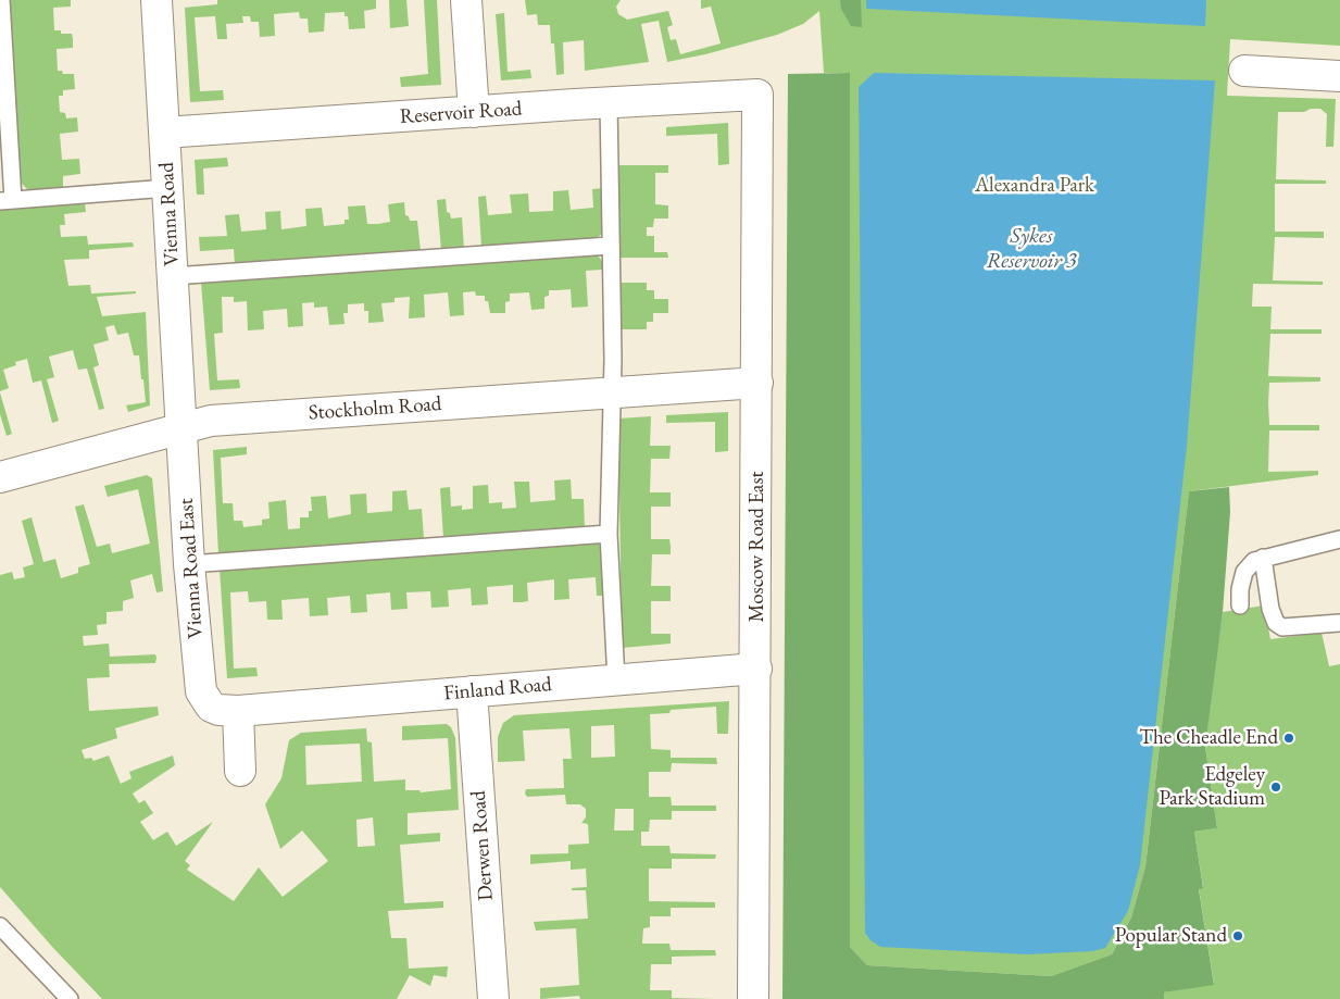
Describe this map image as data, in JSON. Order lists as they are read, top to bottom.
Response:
{
  "streets": {
    "street": [
      "Reservoir Road",
      "Vienna Road",
      "Stockholm Road",
      "Moscow Road East",
      "Vienna Road East",
      "Finland Road",
      "Derwen Road"
    ]
  },
  "crossings": [
    ["Reservoir Road", "Vienna Road"],
    ["Reservoir Road", "Moscow Road East"],
    ["Vienna Road", "Stockholm Road"],
    ["Vienna Road", "Vienna Road East"],
    ["Stockholm Road", "Moscow Road East"],
    ["Stockholm Road", "Vienna Road East"],
    ["Moscow Road East", "Finland Road"],
    ["Vienna Road East", "Finland Road"],
    ["Finland Road", "Derwen Road"]
  ],
  "water": ["Sykes Reservoir 3"],
  "parks": ["Alexandra Park"],
  "places": ["The Cheadle End", "Edgeley Park Stadium", "Popular Stand"]
}
